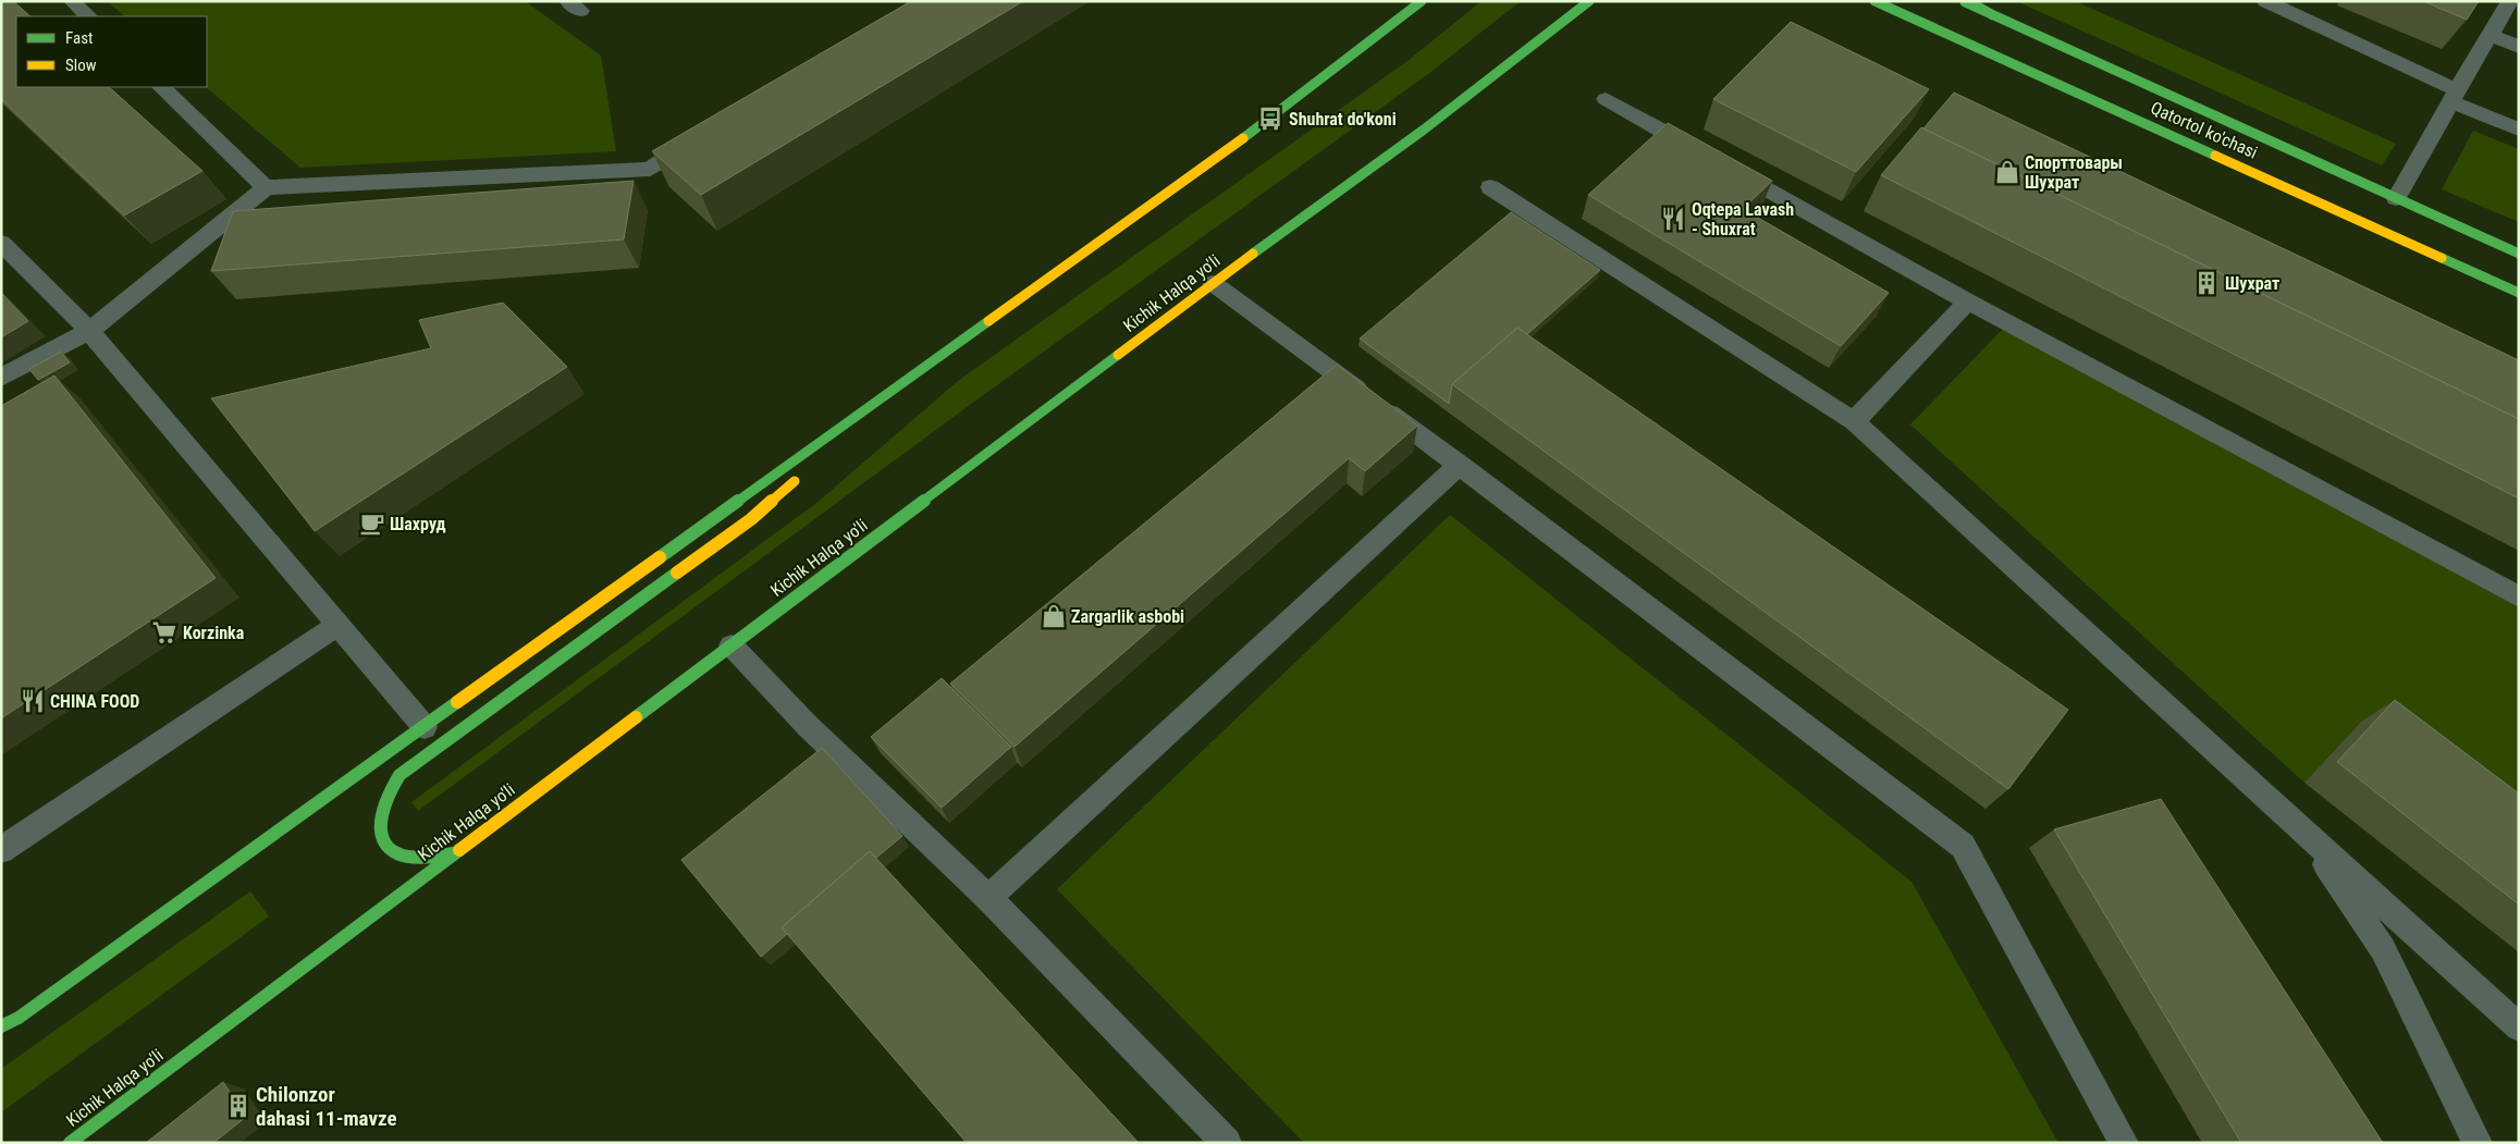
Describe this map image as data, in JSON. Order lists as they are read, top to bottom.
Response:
{
  "streets": {
    "main road": ["Qatortol ko'chasi", "Kichik Halqa yo'li"]
  },
  "places": {
    "bus stop": ["Shuhrat do'koni"],
    "shop": ["Спорттовары Шухрат", "Zargarlik asbobi"],
    "restaurant": ["Oqtepa Lavash - Shuxrat", "CHINA FOOD"],
    "building": ["Шухрат", "Chilonzor dahasi 11-mavze"],
    "cafe": ["Шахруд"],
    "supermarket": ["Korzinka"]
  },
  "legend": ["Fast", "Slow"]
}
